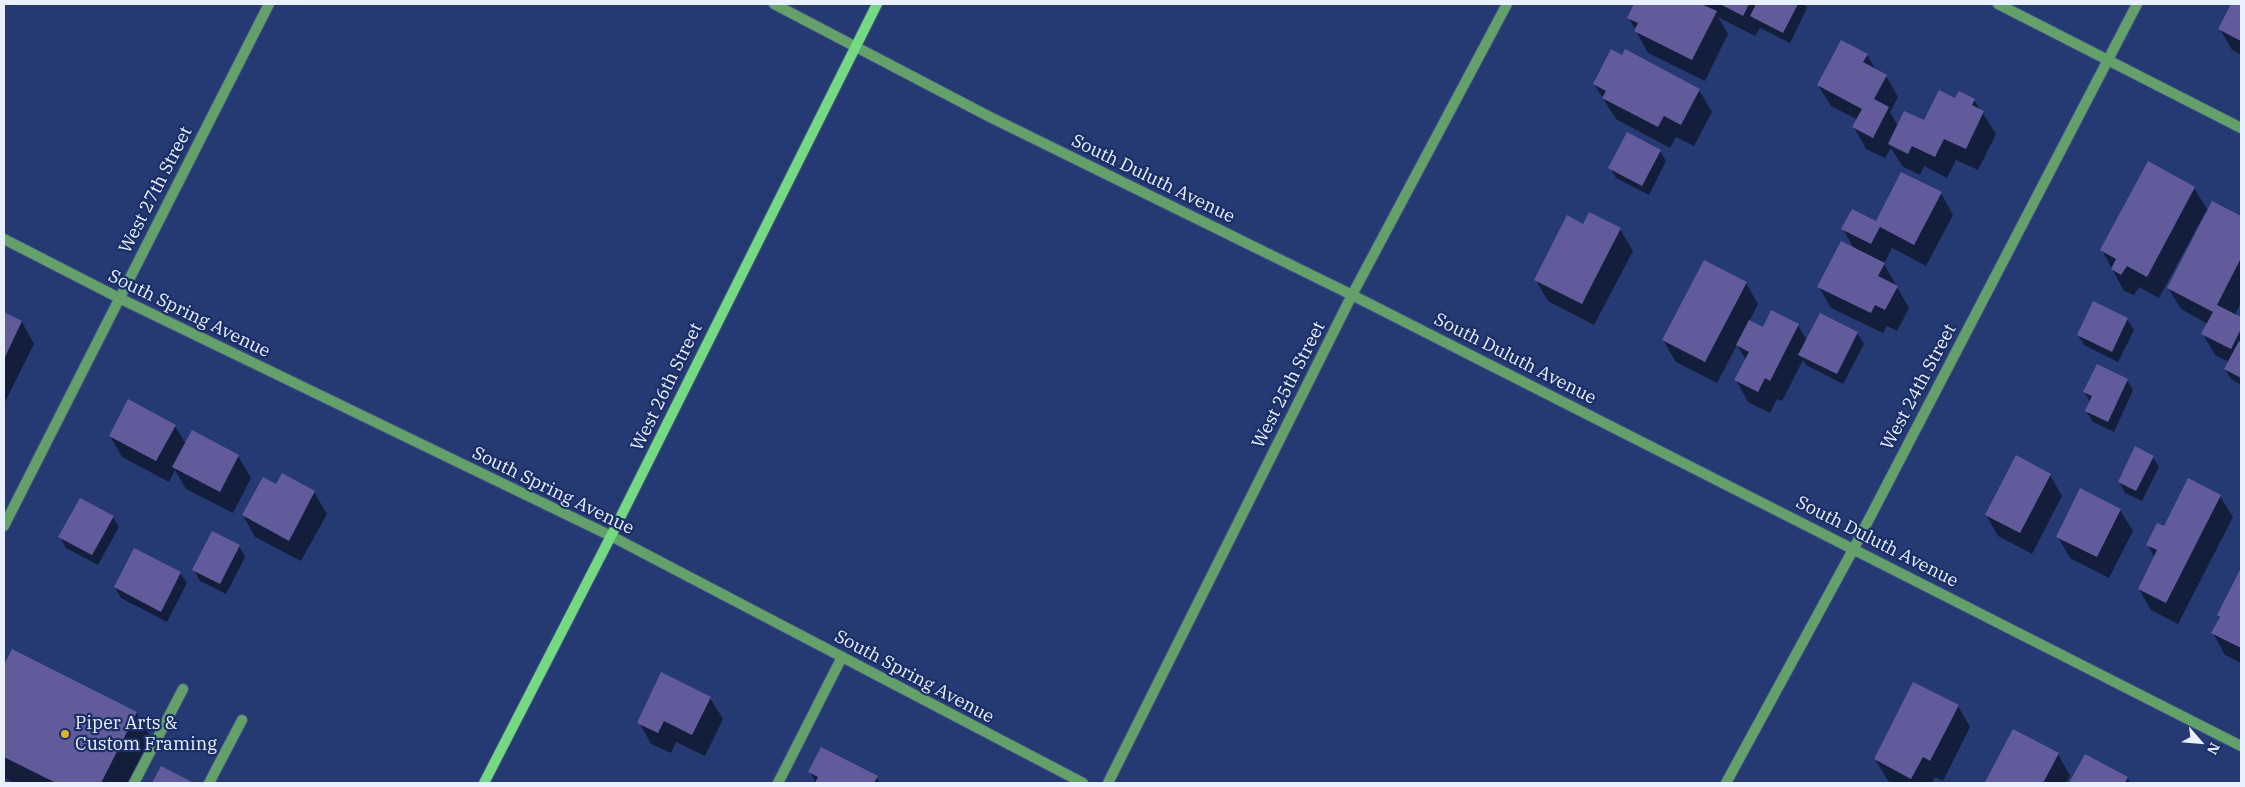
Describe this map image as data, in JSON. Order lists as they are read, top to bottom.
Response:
{
  "streets": {
    "main road": ["West 26th Street"],
    "street": [
      "South Duluth Avenue",
      "West 27th Street",
      "South Spring Avenue",
      "West 25th Street",
      "West 24th Street"
    ]
  },
  "crossings": [
    ["South Duluth Avenue", "West 25th Street"],
    ["South Duluth Avenue", "West 26th Street"],
    ["South Duluth Avenue", "West 24th Street"],
    ["West 27th Street", "South Spring Avenue"],
    ["South Spring Avenue", "West 26th Street"]
  ],
  "places": ["Piper Arts & Custom Framing"],
  "north": "bottom right"
}
